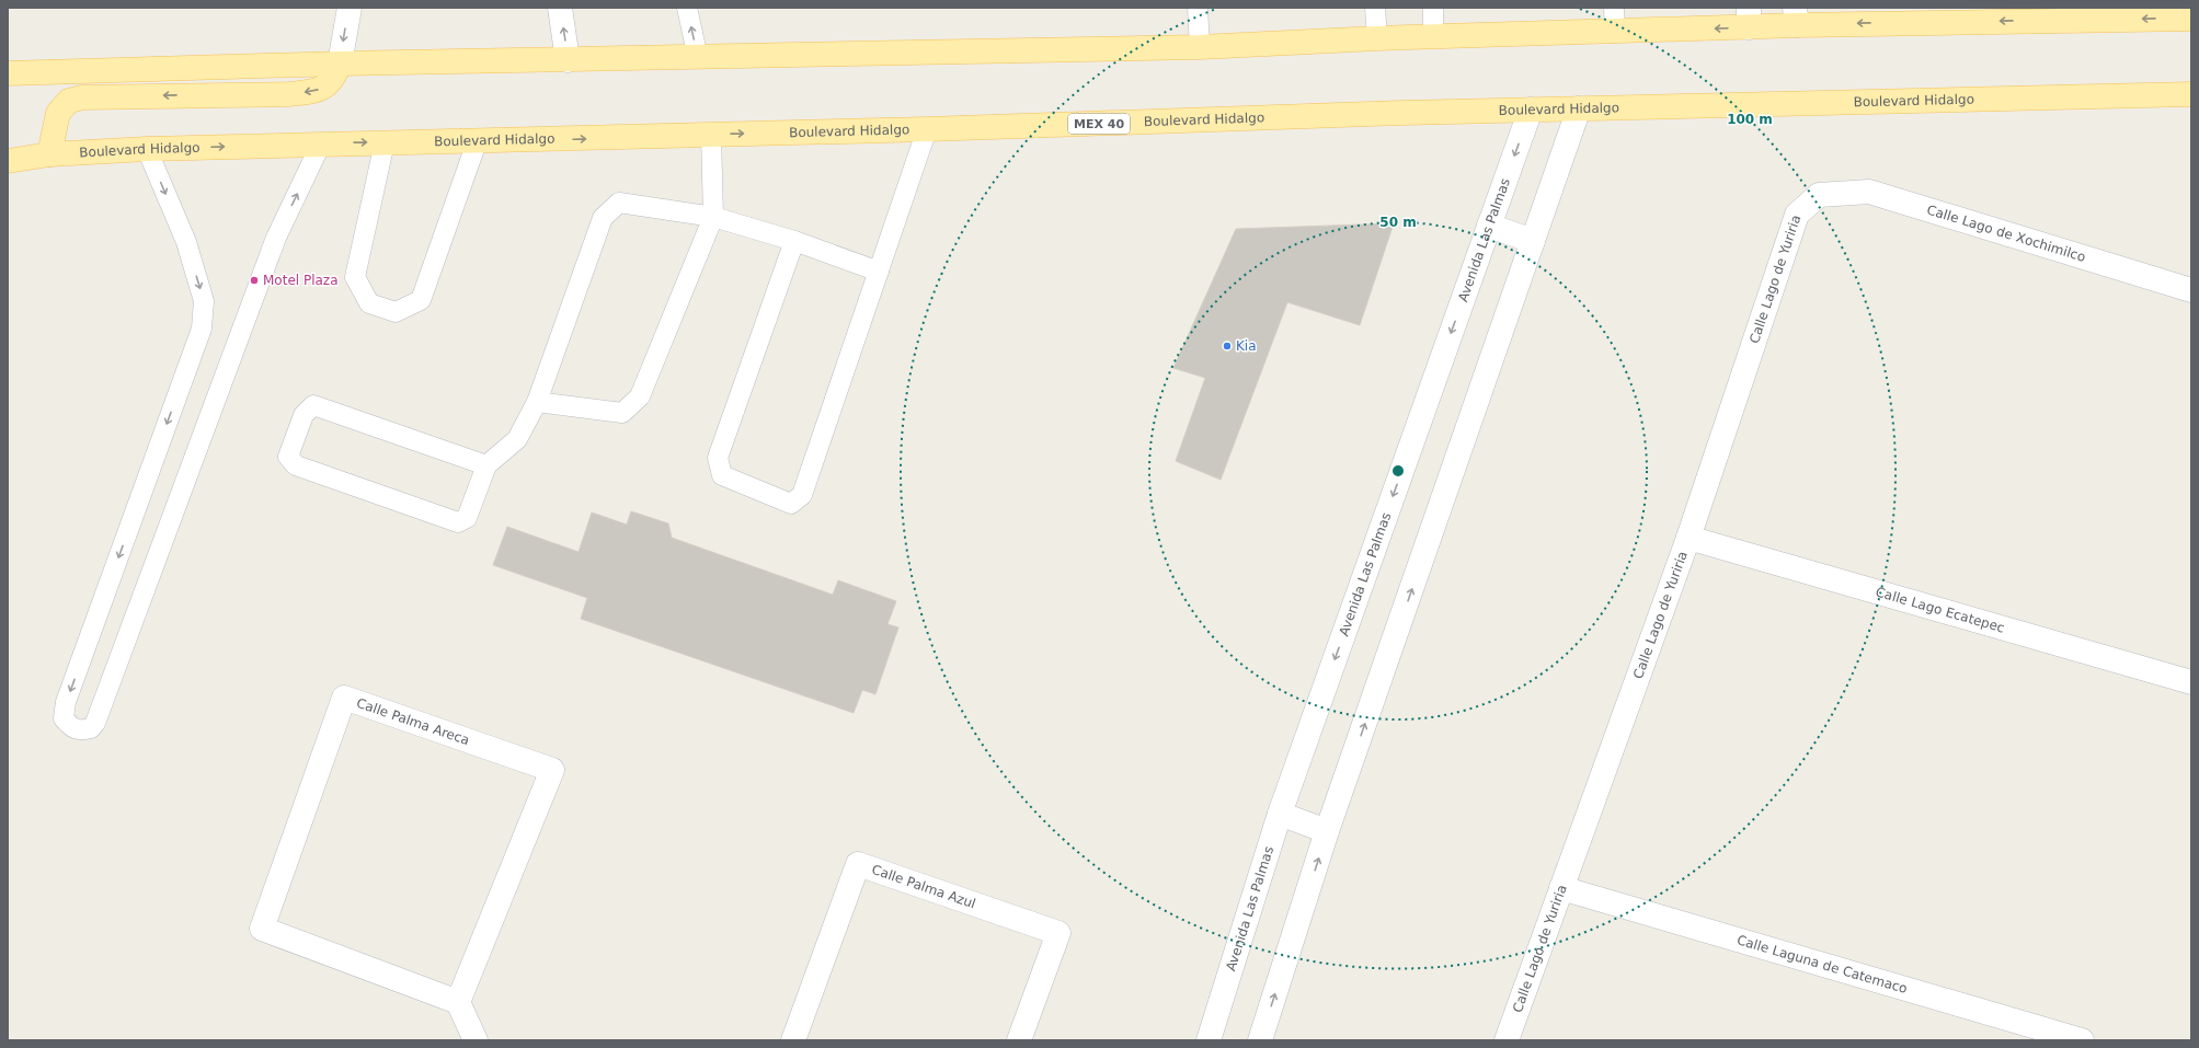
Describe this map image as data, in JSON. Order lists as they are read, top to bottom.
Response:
{
  "streets": {
    "main road": ["Boulevard Hidalgo", "MEX 40"],
    "street": [
      "Calle Lago de Xochimilco",
      "Avenida Las Palmas",
      "Calle Lago de Yuriria",
      "Calle Lago Ecatepec",
      "Calle Palma Areca",
      "Calle Palma Azul",
      "Calle Laguna de Catemaco"
    ]
  },
  "crossings": [
    ["Boulevard Hidalgo", "Avenida Las Palmas"],
    ["Calle Lago de Xochimilco", "Calle Lago de Yuriria"],
    ["Calle Lago de Yuriria", "Calle Lago Ecatepec"],
    ["Calle Lago de Yuriria", "Calle Laguna de Catemaco"]
  ],
  "places": ["Motel Plaza", "Kia"],
  "rings": ["100 m", "50 m"]
}
